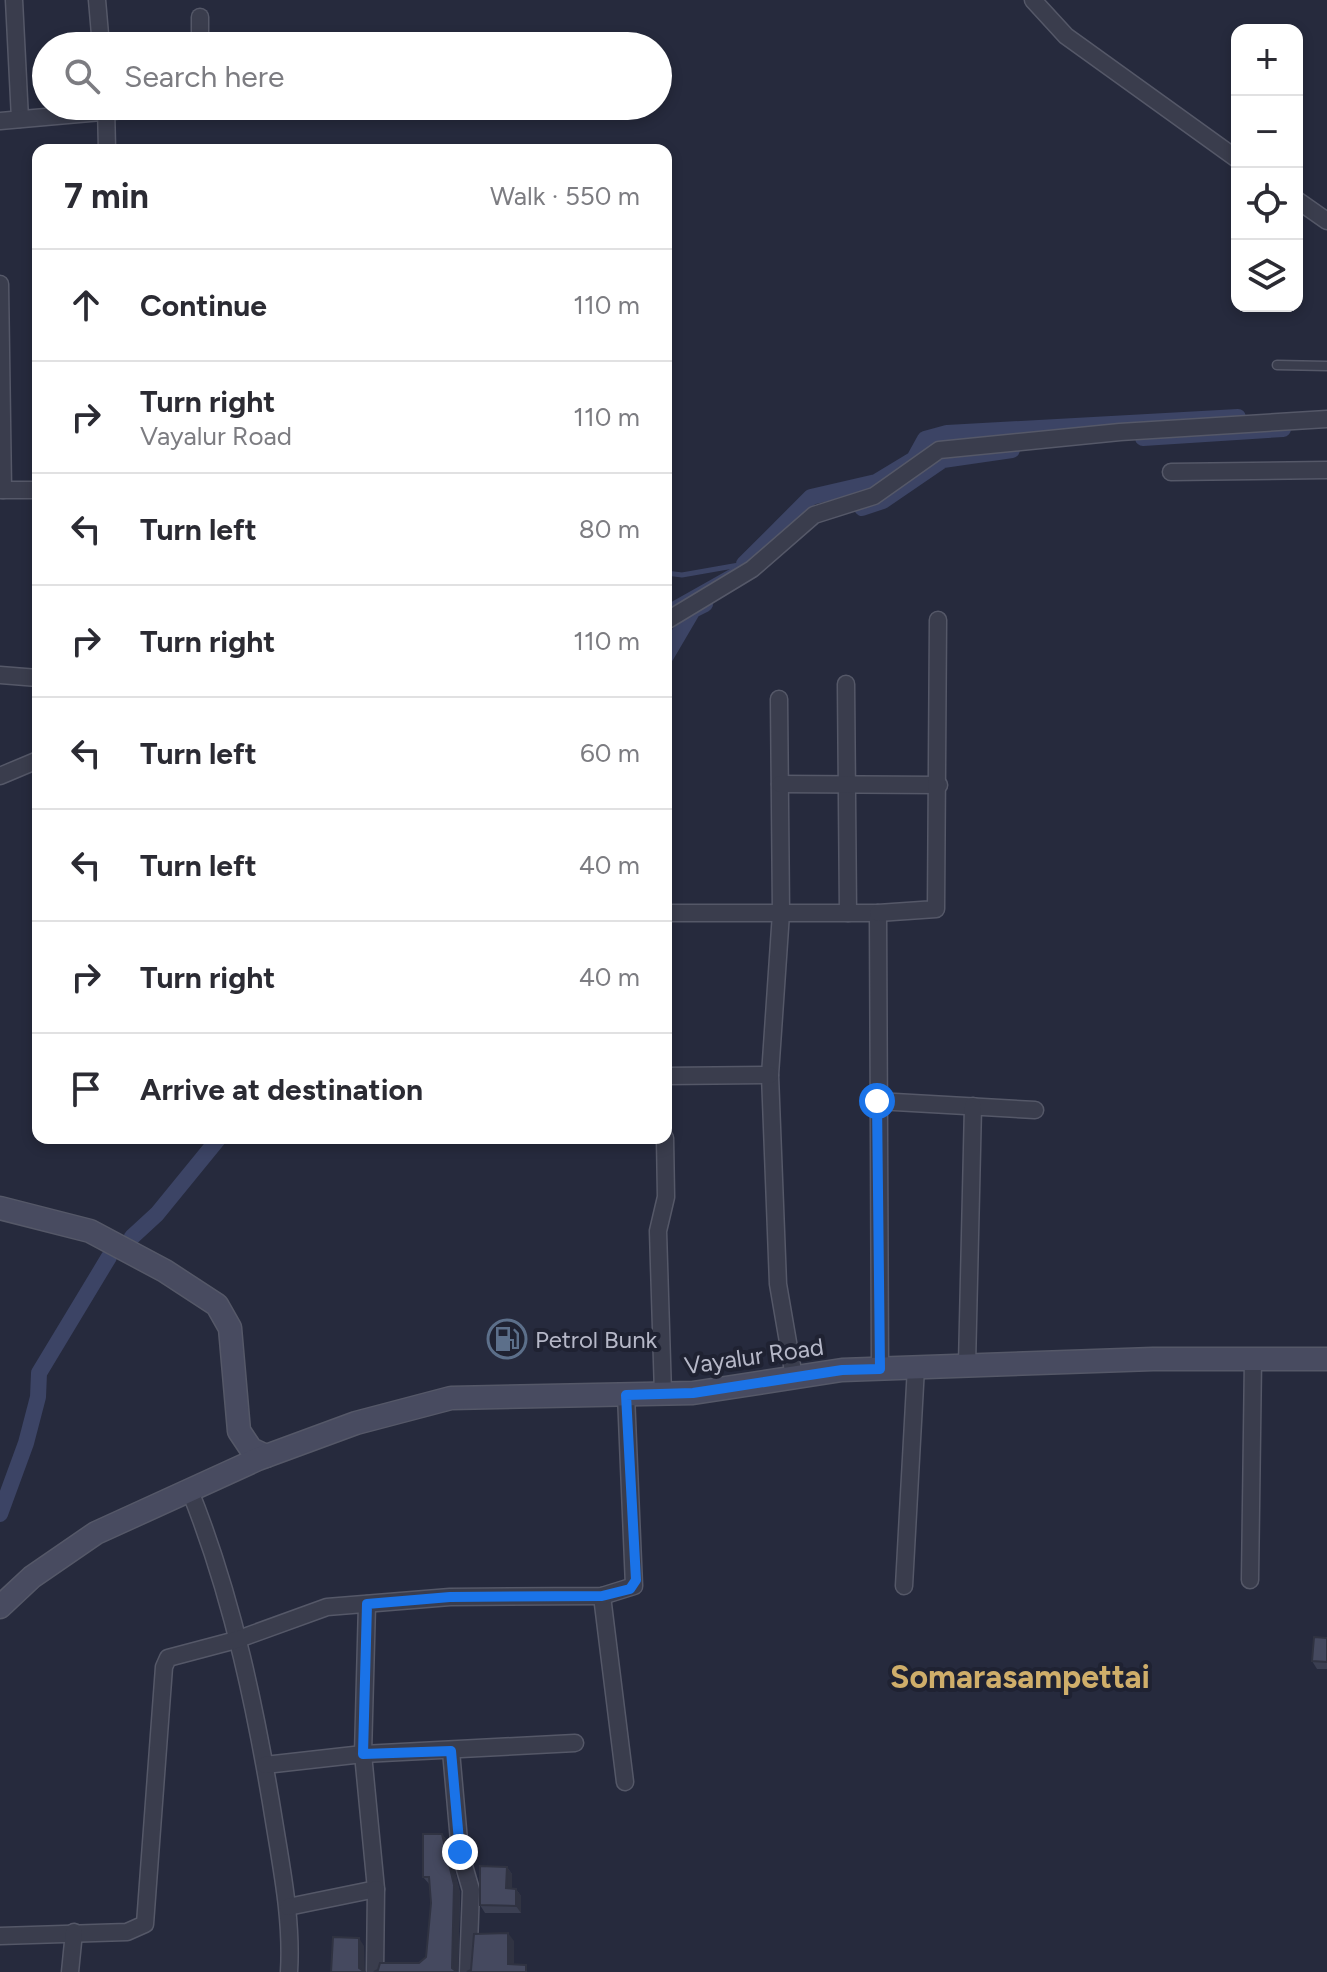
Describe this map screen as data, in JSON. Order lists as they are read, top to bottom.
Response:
{
  "streets": {
    "main road": ["Vayalur Road"]
  },
  "districts": ["Somarasampettai"],
  "places": {
    "fuel station": ["Petrol Bunk"]
  },
  "page": {
    "map_buttons": ["+", "−"],
    "search": "Search here",
    "heading": ["7 min", "Walk · 550 m"],
    "list": [
      ["Continue", "110 m"],
      ["Turn right", "Vayalur Road", "110 m"],
      ["Turn left", "80 m"],
      ["Turn right", "110 m"],
      ["Turn left", "60 m"],
      ["Turn left", "40 m"],
      ["Turn right", "40 m"],
      "Arrive at destination"
    ]
  }
}
